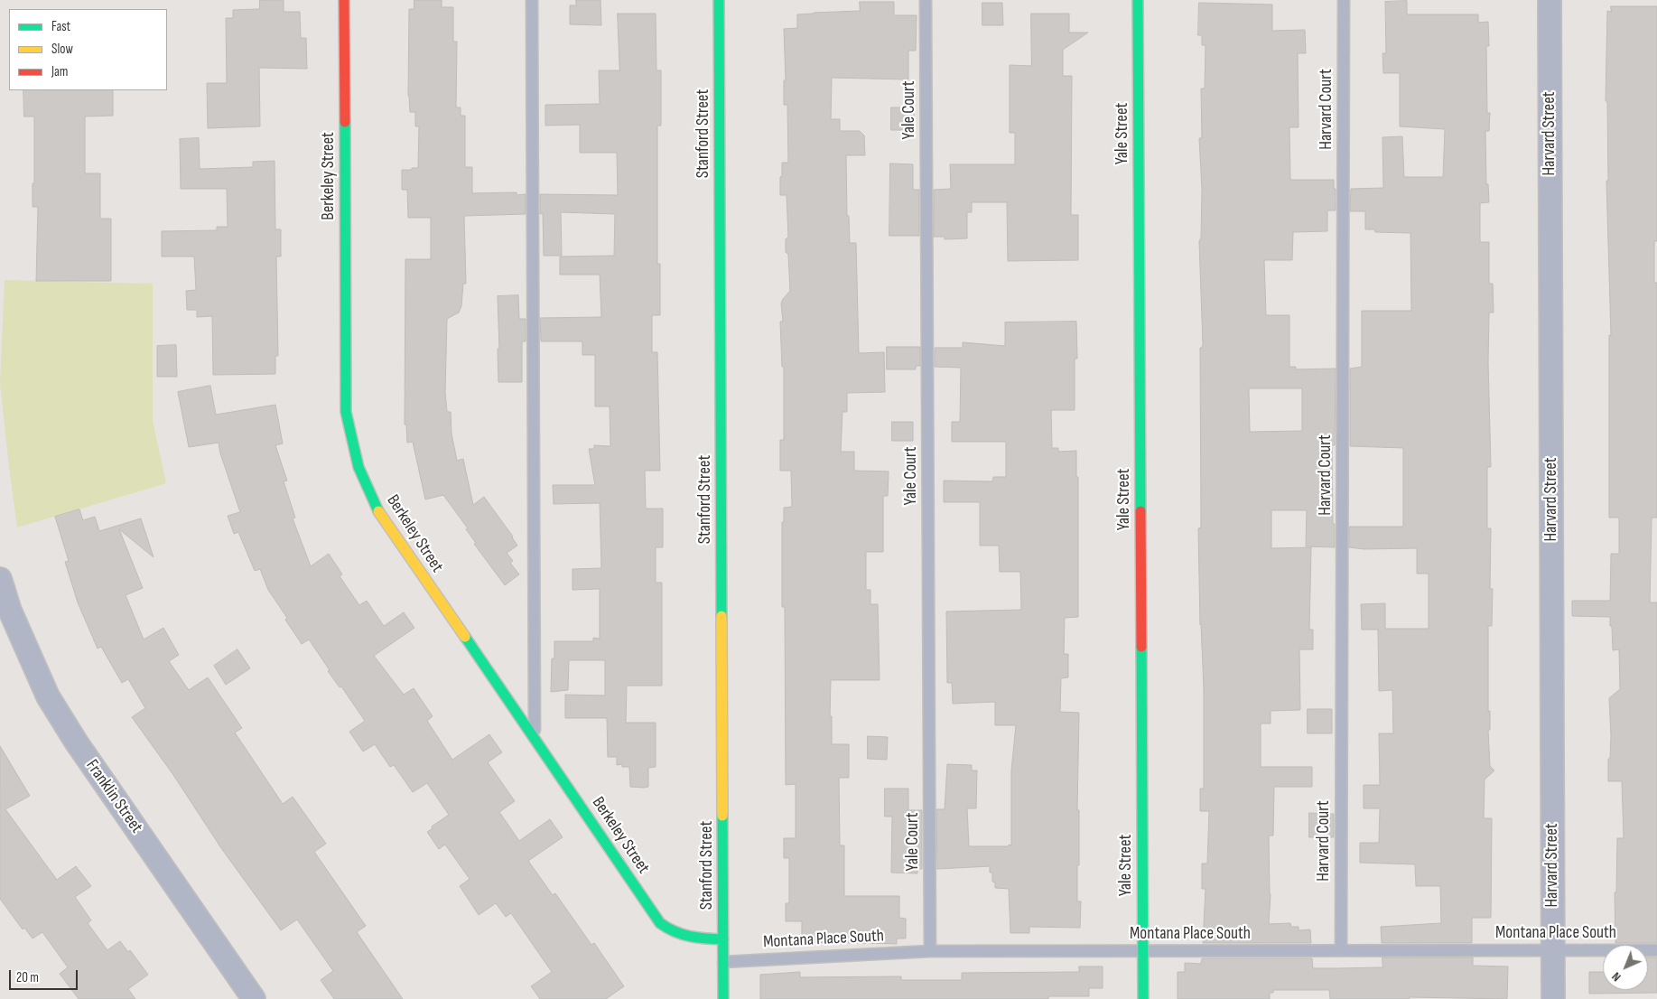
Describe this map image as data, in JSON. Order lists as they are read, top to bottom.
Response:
{
  "streets": {
    "street": [
      "Stanford Street",
      "Yale Street",
      "Harvard Street",
      "Berkeley Street",
      "Franklin Street"
    ],
    "lane": ["Harvard Court", "Yale Court", "Montana Place South"]
  },
  "crossings": [
    ["Harvard Court", "Montana Place South"],
    ["Yale Court", "Montana Place South"],
    ["Stanford Street", "Berkeley Street"],
    ["Stanford Street", "Montana Place South"],
    ["Yale Street", "Montana Place South"],
    ["Harvard Street", "Montana Place South"]
  ],
  "legend": ["Fast", "Slow", "Jam"],
  "scale_bar": "20 m",
  "north": "bottom left"
}
